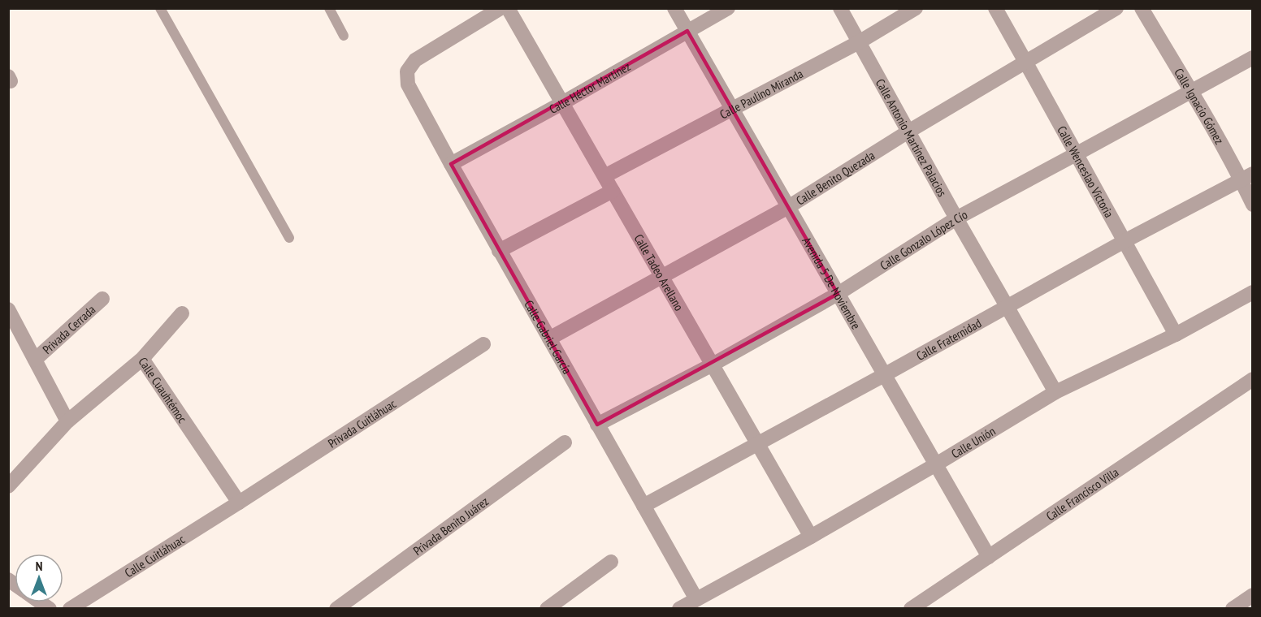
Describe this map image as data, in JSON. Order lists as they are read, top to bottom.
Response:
{
  "streets": {
    "street": [
      "Calle Héctor Martínez",
      "Calle Paulino Miranda",
      "Calle Ignacio Gómez",
      "Calle Antonio Martínez Palacios",
      "Calle Wenceslao Victoria",
      "Calle Benito Quezada",
      "Calle Gonzalo López Cío",
      "Calle Tadeo Arellano",
      "Avenida 5 De Noviembre",
      "Privada Cerrada",
      "Calle Gabriel García",
      "Calle Fraternidad",
      "Calle Cuauhtémoc",
      "Privada Cuitláhuac",
      "Calle Unión",
      "Calle Francisco Villa",
      "Privada Benito Juárez",
      "Calle Cuitláhuac"
    ]
  },
  "crossings": [
    ["Calle Héctor Martínez", "Calle Tadeo Arellano"],
    ["Calle Héctor Martínez", "Avenida 5 De Noviembre"],
    ["Calle Héctor Martínez", "Calle Gabriel García"],
    ["Calle Paulino Miranda", "Calle Antonio Martínez Palacios"],
    ["Calle Paulino Miranda", "Calle Tadeo Arellano"],
    ["Calle Paulino Miranda", "Avenida 5 De Noviembre"],
    ["Calle Ignacio Gómez", "Calle Gonzalo López Cío"],
    ["Calle Ignacio Gómez", "Calle Fraternidad"],
    ["Calle Antonio Martínez Palacios", "Calle Benito Quezada"],
    ["Calle Antonio Martínez Palacios", "Calle Gonzalo López Cío"],
    ["Calle Antonio Martínez Palacios", "Calle Fraternidad"],
    ["Calle Antonio Martínez Palacios", "Calle Unión"],
    ["Calle Wenceslao Victoria", "Calle Benito Quezada"],
    ["Calle Wenceslao Victoria", "Calle Gonzalo López Cío"],
    ["Calle Wenceslao Victoria", "Calle Fraternidad"],
    ["Calle Wenceslao Victoria", "Calle Unión"],
    ["Calle Benito Quezada", "Calle Tadeo Arellano"],
    ["Calle Benito Quezada", "Avenida 5 De Noviembre"],
    ["Calle Benito Quezada", "Calle Gabriel García"],
    ["Calle Gonzalo López Cío", "Calle Tadeo Arellano"],
    ["Calle Gonzalo López Cío", "Avenida 5 De Noviembre"],
    ["Calle Gonzalo López Cío", "Calle Gabriel García"],
    ["Calle Tadeo Arellano", "Calle Fraternidad"],
    ["Calle Tadeo Arellano", "Calle Unión"],
    ["Avenida 5 De Noviembre", "Calle Fraternidad"],
    ["Avenida 5 De Noviembre", "Calle Unión"],
    ["Avenida 5 De Noviembre", "Calle Francisco Villa"],
    ["Calle Gabriel García", "Calle Fraternidad"],
    ["Calle Gabriel García", "Calle Unión"],
    ["Calle Cuauhtémoc", "Privada Cuitláhuac"],
    ["Calle Cuauhtémoc", "Calle Cuitláhuac"],
    ["Privada Cuitláhuac", "Calle Cuitláhuac"]
  ],
  "north": "top"
}
